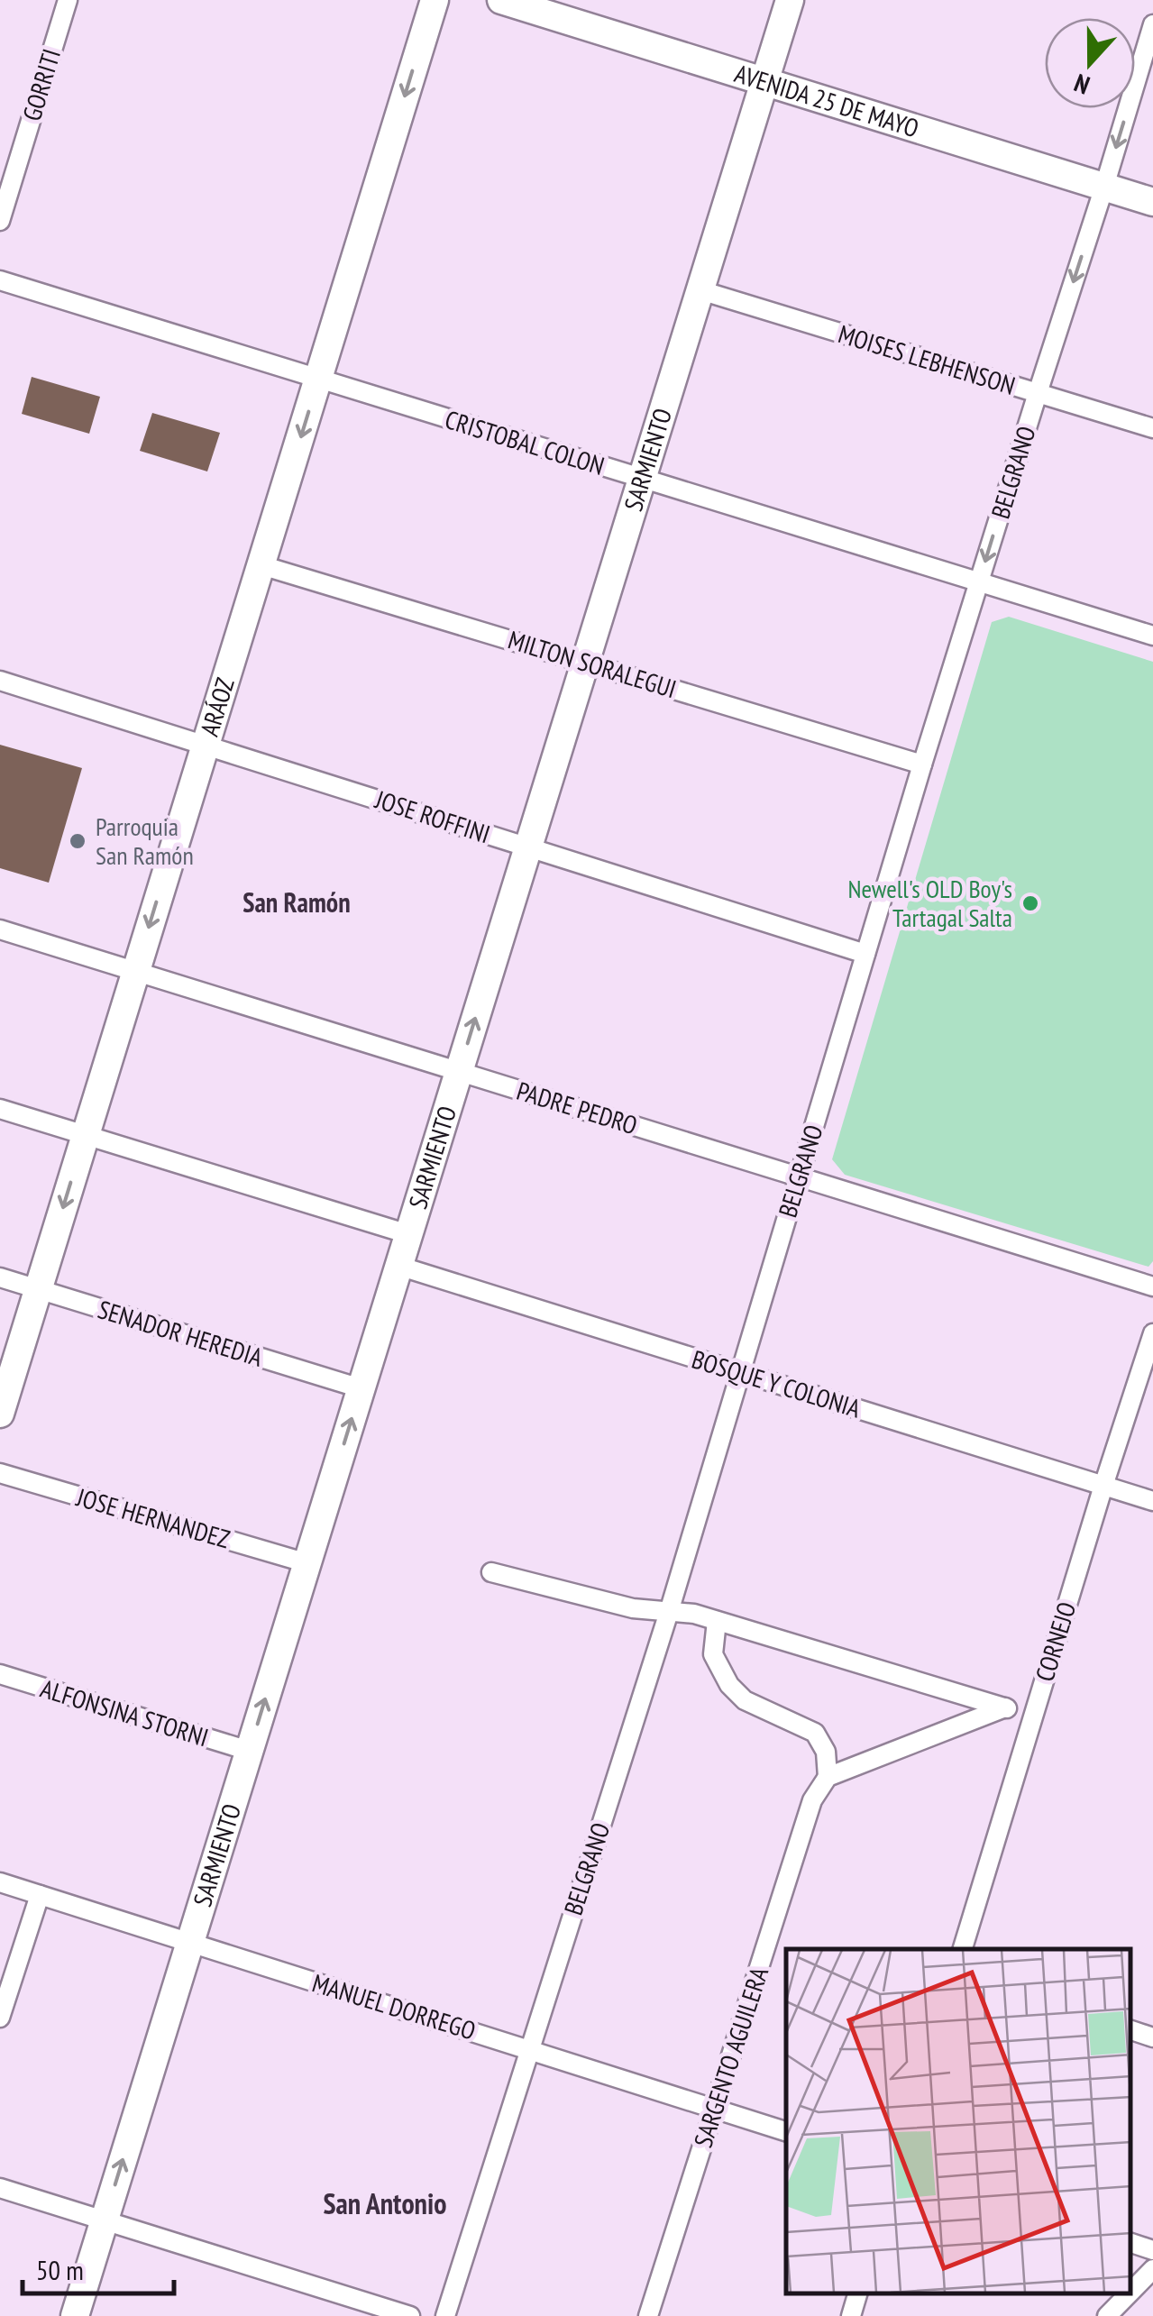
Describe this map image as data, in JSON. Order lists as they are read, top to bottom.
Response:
{
  "streets": {
    "street": [
      "GORRITI",
      "AVENIDA 25 DE MAYO",
      "MOISES LEBHENSON",
      "CRISTOBAL COLON",
      "SARMIENTO",
      "BELGRANO",
      "MILTON SORALEGUI",
      "ARÁOZ",
      "JOSE ROFFINI",
      "PADRE PEDRO",
      "SENADOR HEREDIA",
      "BOSQUE Y COLONIA",
      "JOSE HERNANDEZ",
      "CORNEJO",
      "ALFONSINA STORNI",
      "MANUEL DORREGO",
      "SARGENTO AGUILERA"
    ]
  },
  "crossings": [
    ["AVENIDA 25 DE MAYO", "SARMIENTO"],
    ["AVENIDA 25 DE MAYO", "BELGRANO"],
    ["MOISES LEBHENSON", "SARMIENTO"],
    ["MOISES LEBHENSON", "BELGRANO"],
    ["CRISTOBAL COLON", "SARMIENTO"],
    ["CRISTOBAL COLON", "BELGRANO"],
    ["CRISTOBAL COLON", "ARÁOZ"],
    ["SARMIENTO", "MILTON SORALEGUI"],
    ["SARMIENTO", "JOSE ROFFINI"],
    ["SARMIENTO", "PADRE PEDRO"],
    ["SARMIENTO", "SENADOR HEREDIA"],
    ["SARMIENTO", "BOSQUE Y COLONIA"],
    ["SARMIENTO", "JOSE HERNANDEZ"],
    ["SARMIENTO", "ALFONSINA STORNI"],
    ["SARMIENTO", "MANUEL DORREGO"],
    ["BELGRANO", "MILTON SORALEGUI"],
    ["BELGRANO", "JOSE ROFFINI"],
    ["BELGRANO", "PADRE PEDRO"],
    ["BELGRANO", "BOSQUE Y COLONIA"],
    ["BELGRANO", "MANUEL DORREGO"],
    ["MILTON SORALEGUI", "ARÁOZ"],
    ["ARÁOZ", "JOSE ROFFINI"],
    ["ARÁOZ", "PADRE PEDRO"],
    ["ARÁOZ", "SENADOR HEREDIA"],
    ["BOSQUE Y COLONIA", "CORNEJO"],
    ["MANUEL DORREGO", "SARGENTO AGUILERA"]
  ],
  "one_way": ["SARMIENTO", "ARÁOZ"],
  "districts": ["San Ramón", "San Antonio"],
  "places": ["Parroquia San Ramón", "Newell's OLD Boy's Tartagal Salta"],
  "scale_bar": "50 m",
  "north": "bottom"
}
